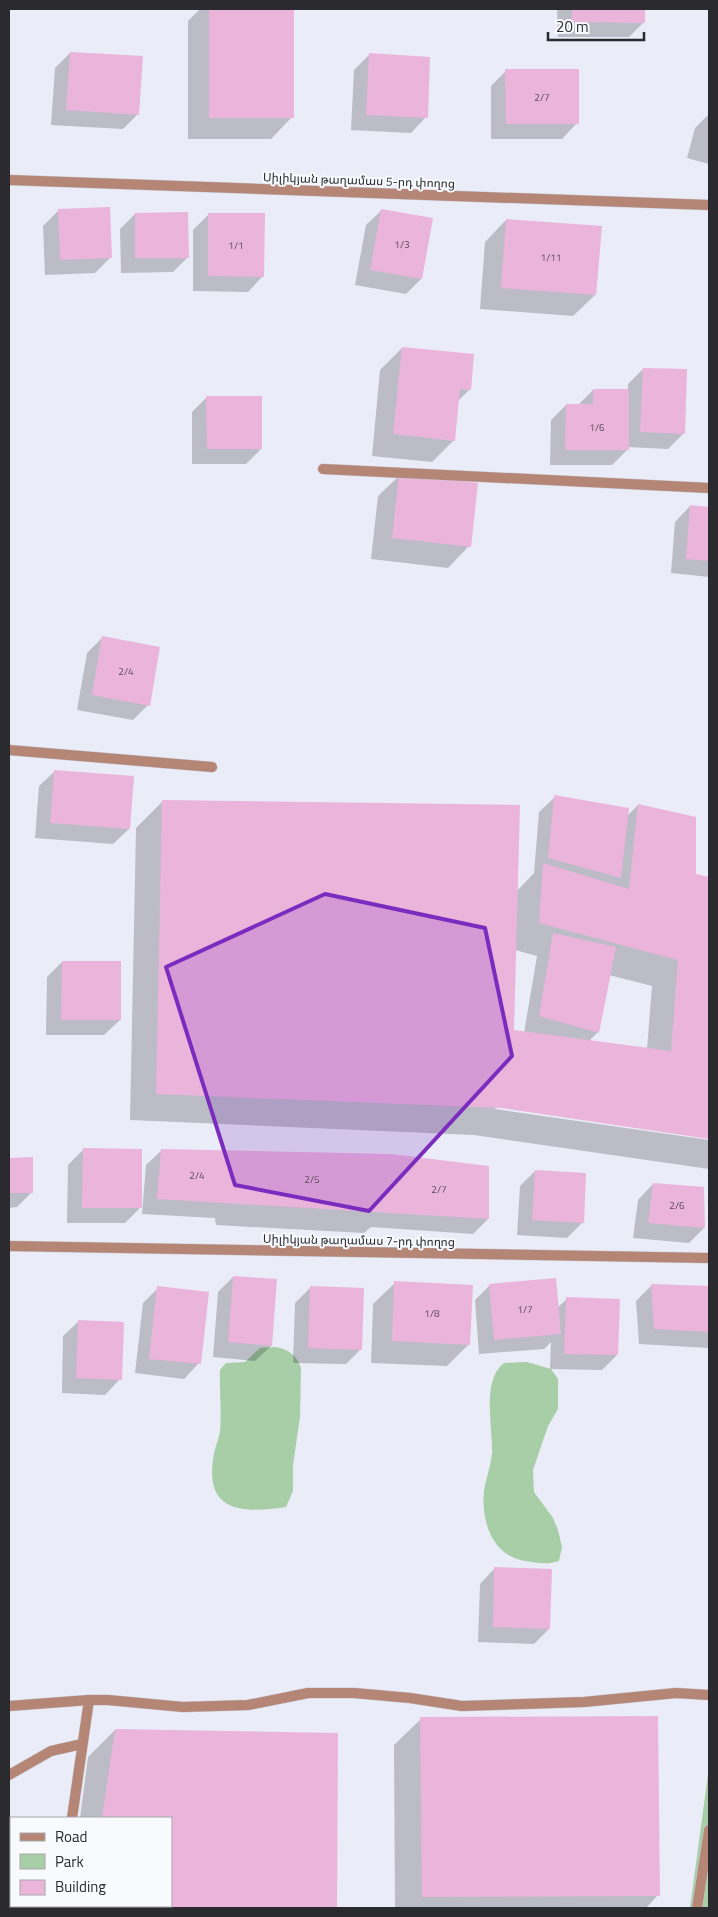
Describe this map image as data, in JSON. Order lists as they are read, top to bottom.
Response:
{
  "streets": {
    "street": ["Սիլիկյան թաղամաս 5-րդ փողոց", "Սիլիկյան թաղամաս 7-րդ փողոց"]
  },
  "house_numbers": [
    "2/7",
    "1/3",
    "1/1",
    "1/11",
    "1/6",
    "2/4",
    "2/4",
    "2/5",
    "2/7",
    "2/6",
    "1/7",
    "1/8"
  ],
  "legend": ["Road", "Park", "Building"],
  "scale_bar": "20 m"
}
